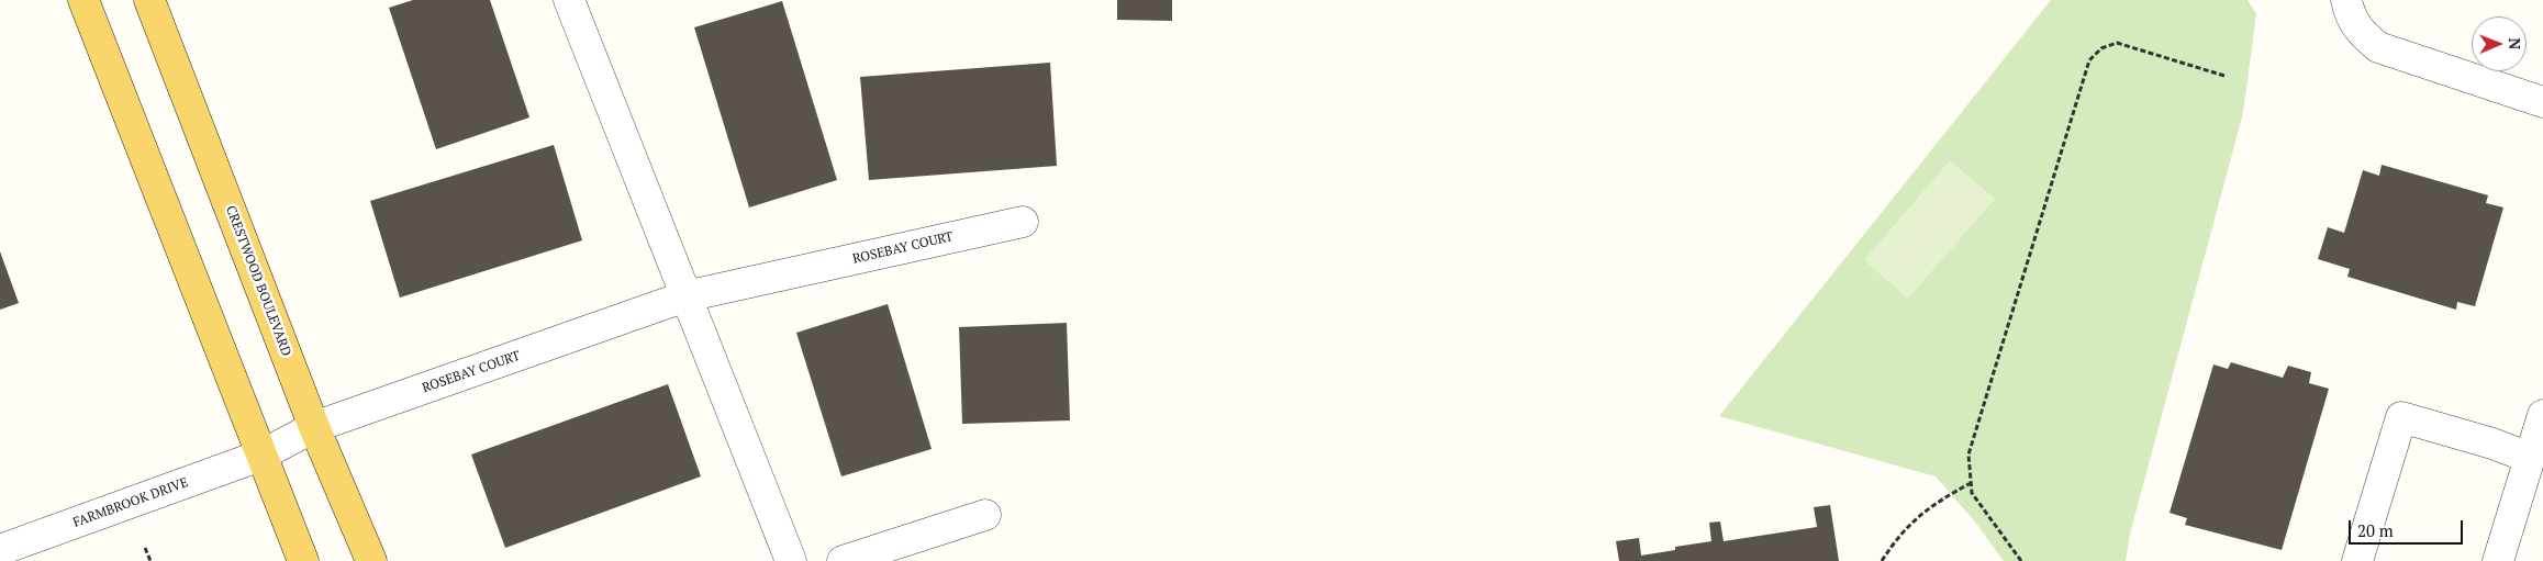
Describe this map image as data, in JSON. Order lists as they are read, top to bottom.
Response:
{
  "streets": {
    "main road": ["CRESTWOOD BOULEVARD"],
    "street": ["ROSEBAY COURT", "FARMBROOK DRIVE"]
  },
  "crossings": [
    ["ROSEBAY COURT", "CRESTWOOD BOULEVARD"],
    ["ROSEBAY COURT", "FARMBROOK DRIVE"]
  ],
  "scale_bar": "20 m",
  "north": "right"
}
